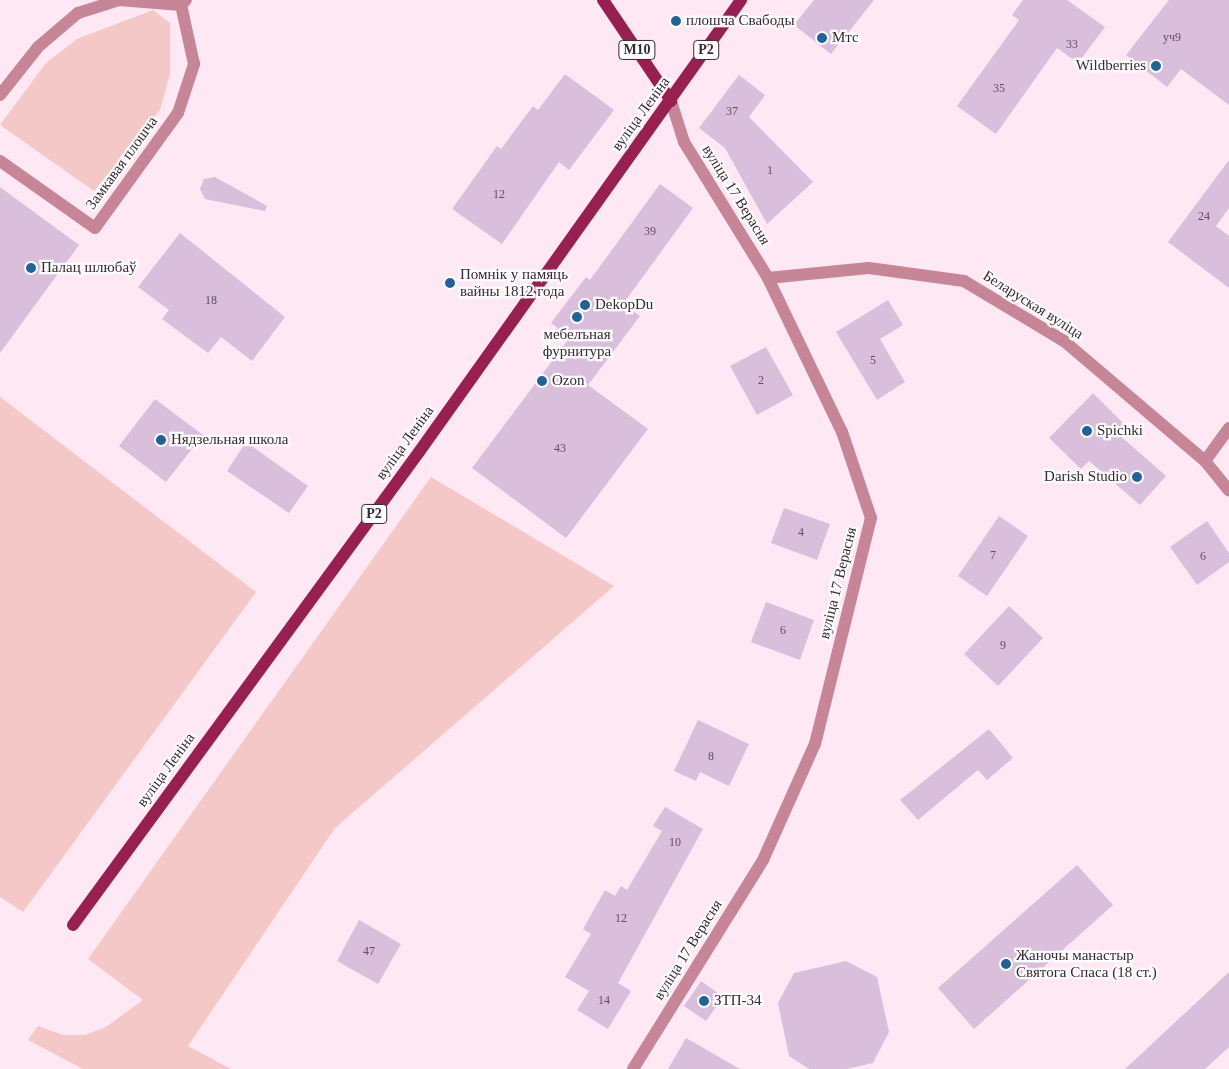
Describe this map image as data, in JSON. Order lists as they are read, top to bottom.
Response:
{
  "streets": {
    "main road": ["М10", "Р2", "вуліца Леніна"],
    "street": ["Замкавая плошча", "вуліца 17 Верасня", "Беларуская вуліца"]
  },
  "crossings": [
    ["М10", "вуліца Леніна"],
    ["М10", "вуліца 17 Верасня"],
    ["вуліца Леніна", "вуліца 17 Верасня"],
    ["вуліца 17 Верасня", "Беларуская вуліца"]
  ],
  "places": [
    "плошча Свабоды",
    "Мтс",
    "Wildberries",
    "Палац шлюбаў",
    "Помнік у памяць вайны 1812 года",
    "DekopDu",
    "мебелъная фурнитура",
    "Ozon",
    "Spichki",
    "Нядзельная школа",
    "Darish Studio",
    "Жаночы манастыр Святога Спаса (18 ст.)",
    "ЗТП-34"
  ],
  "house_numbers": [
    "уч9",
    "33",
    "35",
    "37",
    "1",
    "12",
    "24",
    "39",
    "18",
    "5",
    "2",
    "43",
    "4",
    "7",
    "6",
    "6",
    "9",
    "8",
    "10",
    "12",
    "47",
    "14"
  ]
}
